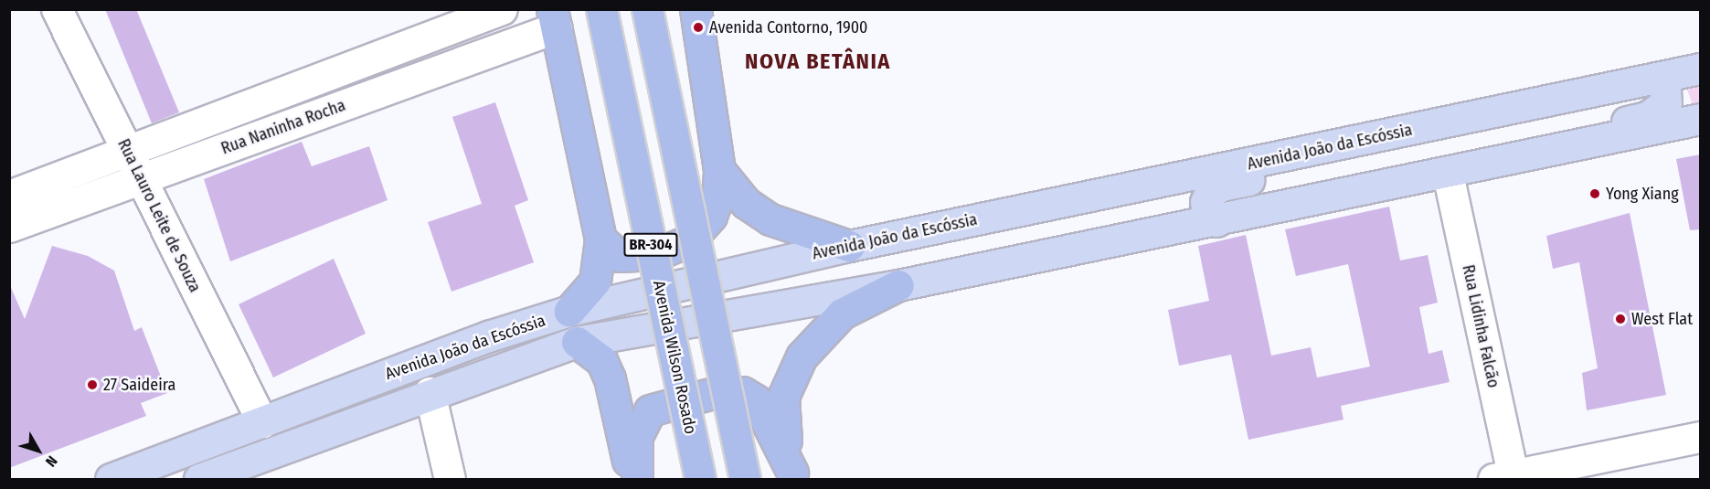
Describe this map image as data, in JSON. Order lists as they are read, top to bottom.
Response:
{
  "streets": {
    "highway": ["BR-304", "Avenida Wilson Rosado"],
    "main road": ["Avenida João da Escóssia"],
    "street": ["Rua Naninha Rocha", "Rua Lauro Leite de Souza", "Rua Lidinha Falcão"]
  },
  "crossings": [
    ["Rua Naninha Rocha", "Rua Lauro Leite de Souza"],
    ["Avenida João da Escóssia", "Rua Lauro Leite de Souza"],
    ["Avenida João da Escóssia", "Rua Lidinha Falcão"]
  ],
  "districts": ["NOVA BETÂNIA"],
  "places": [
    "Avenida Contorno, 1900",
    "Yong Xiang",
    "West Flat",
    "27 Saideira"
  ],
  "north": "bottom right"
}
